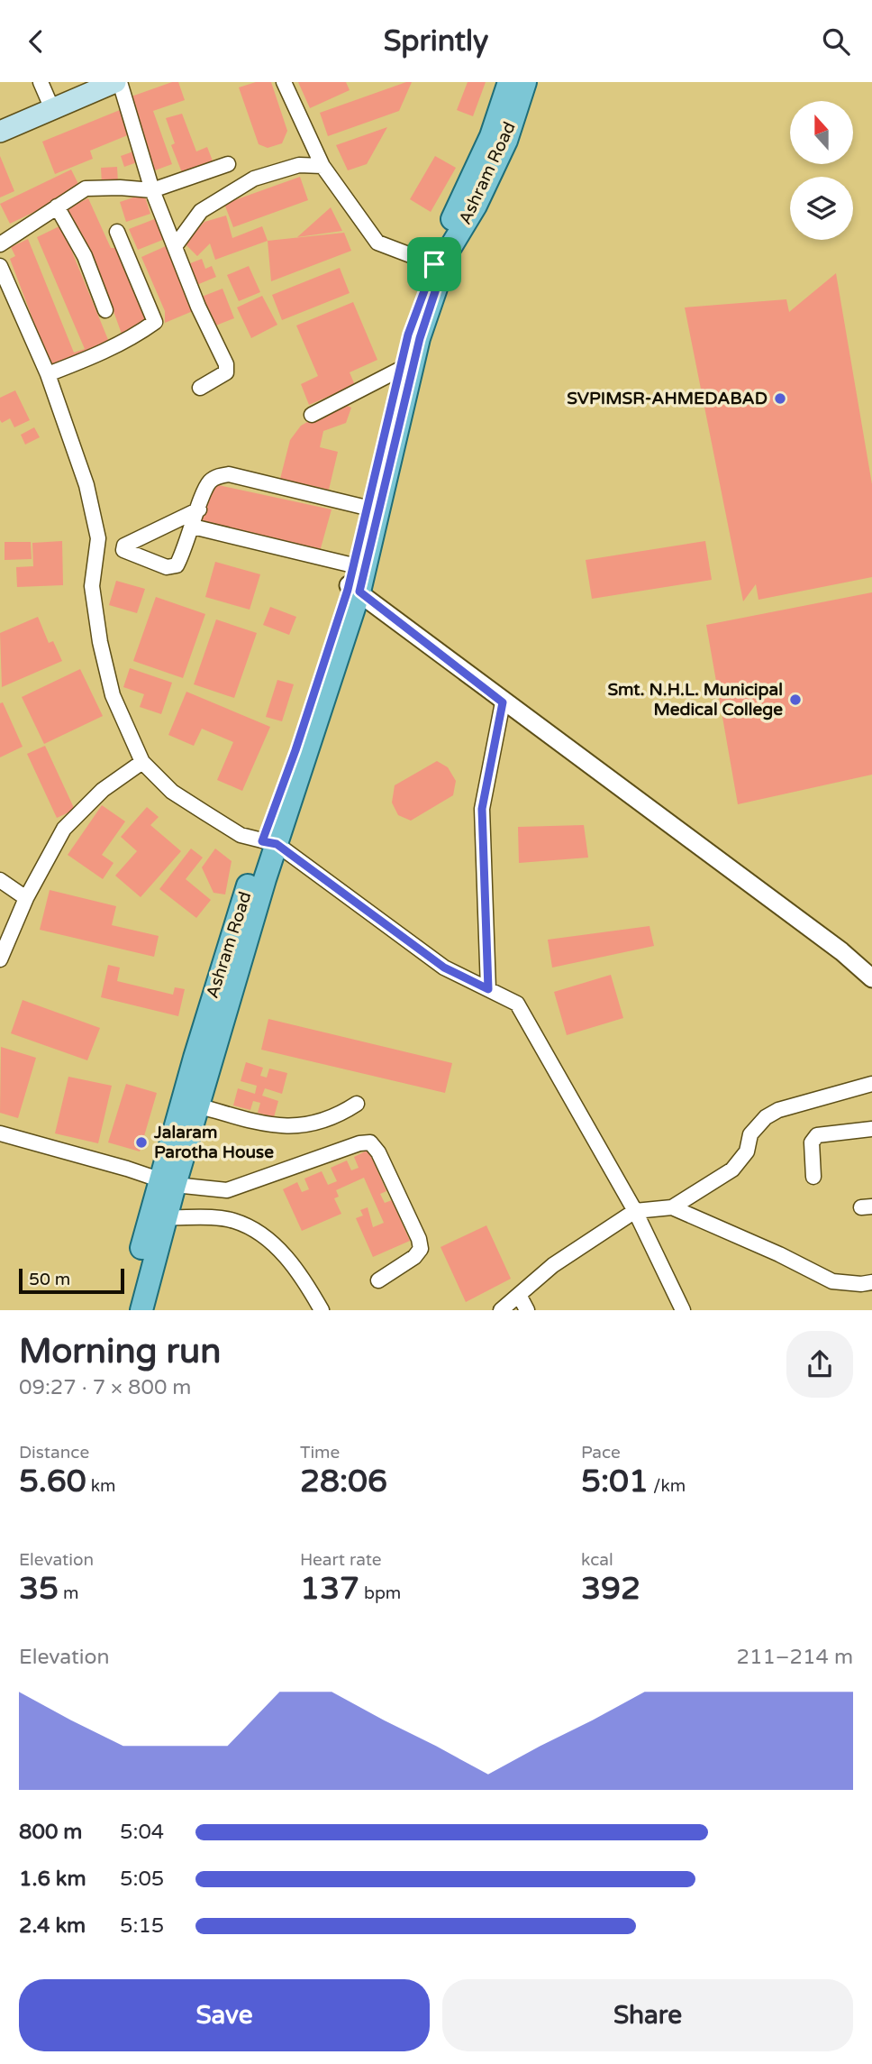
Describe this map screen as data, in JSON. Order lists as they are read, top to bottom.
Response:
{
  "streets": {
    "main road": ["Ashram Road"]
  },
  "places": ["SVPIMSR-AHMEDABAD", "Smt. N.H.L. Municipal Medical College", "Jalaram Parotha House"],
  "scale_bar": "50 m",
  "north": "top",
  "page": {
    "header": "Sprintly",
    "scale": "50 m",
    "heading": ["Morning run", "09:27 · 7 × 800 m"],
    "stats": [
      ["Distance", "5.60 km"],
      ["Time", "28:06"],
      ["Pace", "5:01 /km"],
      ["Elevation", "35 m"],
      ["Heart rate", "137 bpm"],
      ["kcal", "392"]
    ],
    "chart": ["Elevation", "211–214 m"],
    "list": [
      {
        "name": "800 m",
        "note": "5:04"
      },
      {
        "name": "1.6 km",
        "note": "5:05"
      },
      {
        "name": "2.4 km",
        "note": "5:15"
      }
    ],
    "buttons": ["Save", "Share"]
  }
}
